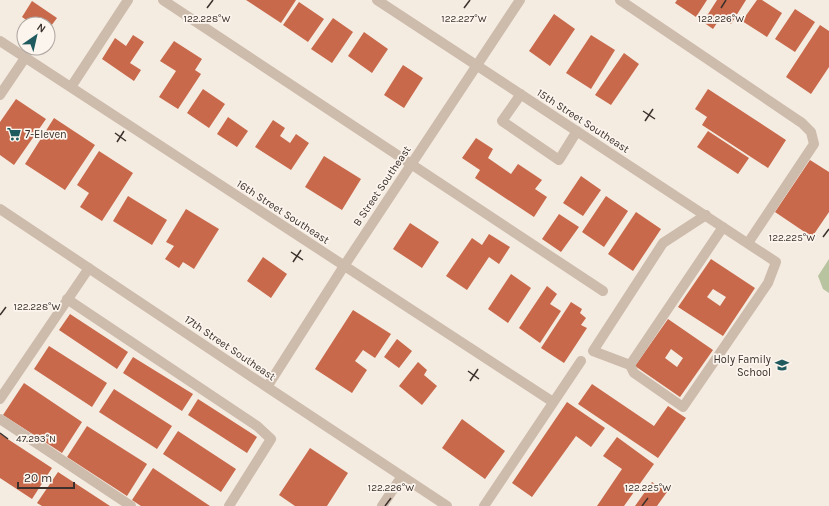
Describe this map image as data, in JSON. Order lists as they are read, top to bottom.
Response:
{
  "streets": {
    "street": [
      "15th Street Southeast",
      "B Street Southeast",
      "16th Street Southeast",
      "17th Street Southeast"
    ]
  },
  "crossings": [
    ["15th Street Southeast", "B Street Southeast"],
    ["B Street Southeast", "16th Street Southeast"],
    ["B Street Southeast", "17th Street Southeast"]
  ],
  "places": {
    "supermarket": ["7-Eleven"],
    "school or university": ["Holy Family School"]
  },
  "scale_bar": "20 m",
  "north": "top right",
  "coordinates": [
    "122.228°W",
    "122.227°W",
    "122.226°W",
    "122.225°W",
    "47.293°N"
  ]
}
